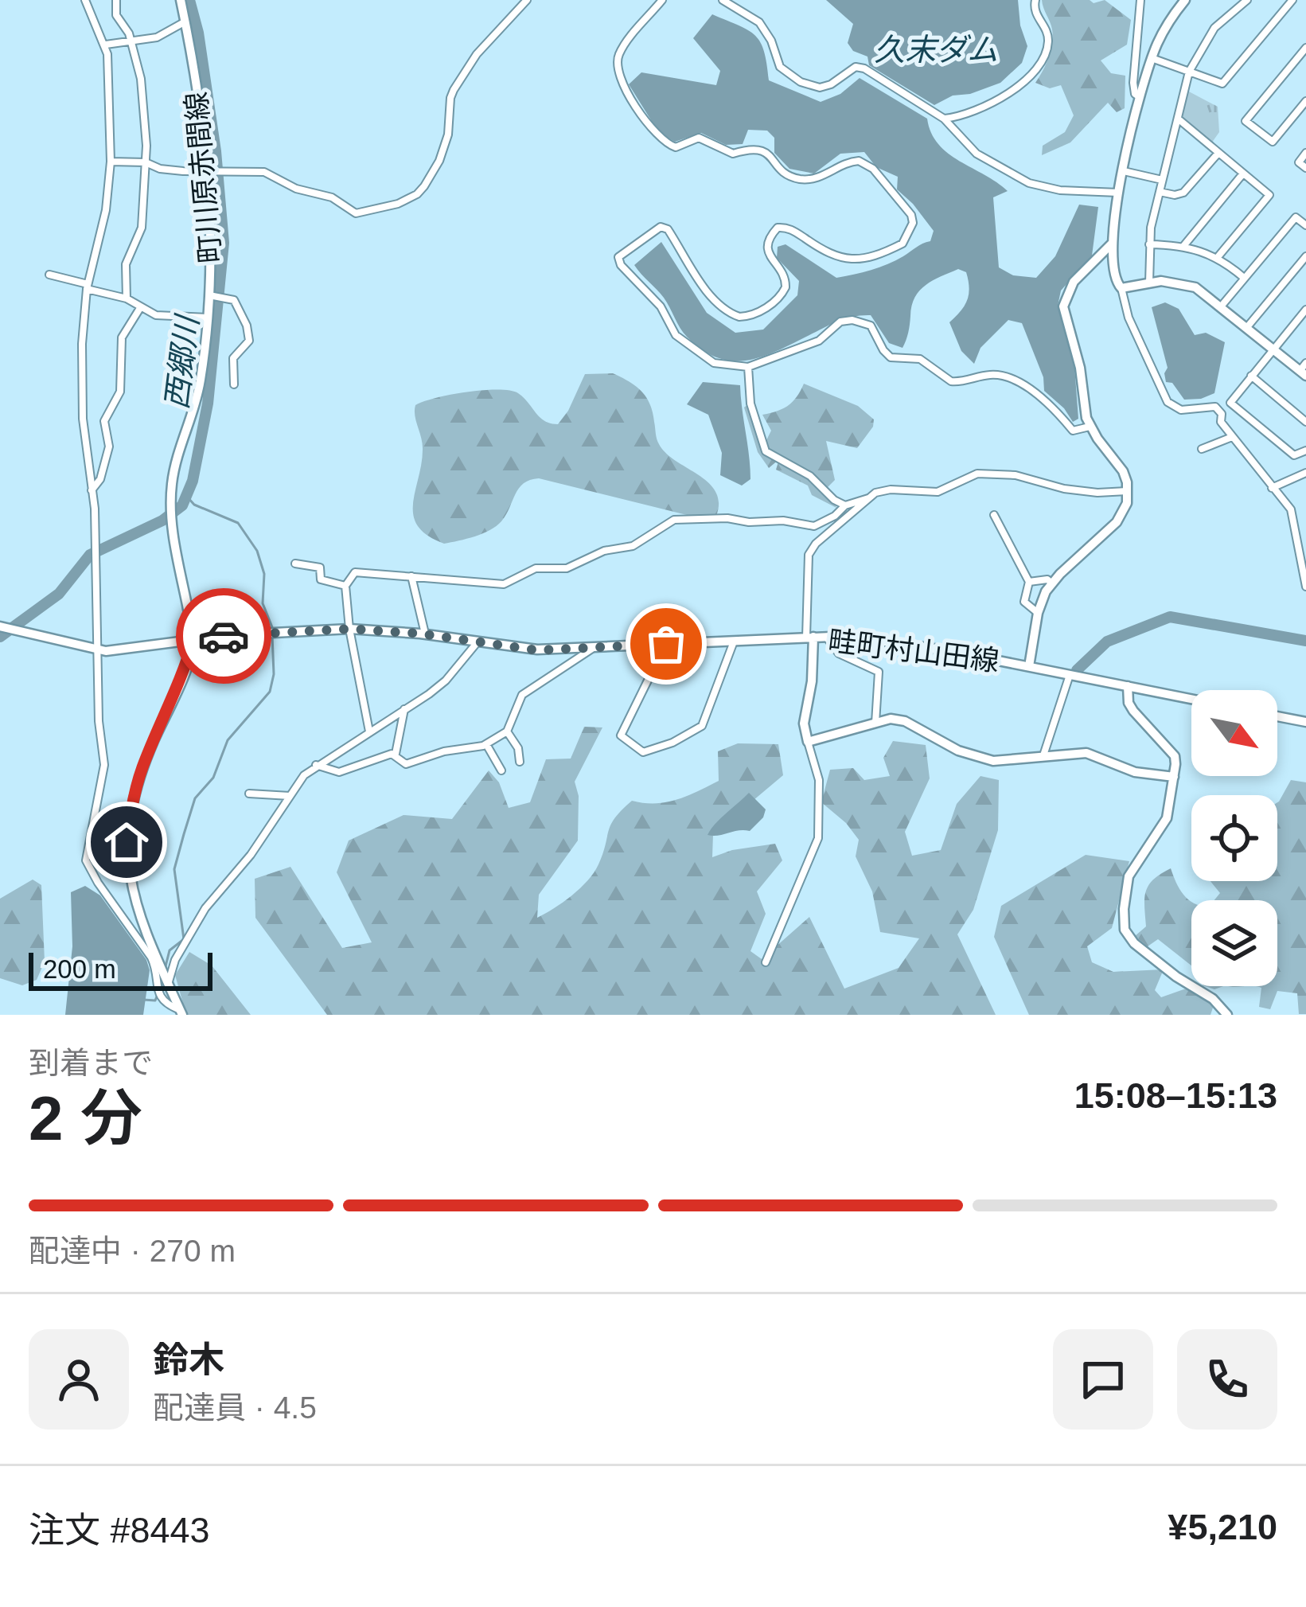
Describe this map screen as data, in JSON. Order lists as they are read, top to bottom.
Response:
{
  "streets": {
    "main road": ["町川原赤間線", "畦町村山田線"]
  },
  "crossings": [
    ["町川原赤間線", "畦町村山田線"]
  ],
  "water": ["久末ダム", "西郷川"],
  "scale_bar": "200 m",
  "north": "bottom right",
  "page": {
    "scale": "200 m",
    "heading": ["2 分", "到着まで", "15:08–15:13"],
    "panel": [
      "鈴木",
      "配達員 · 4.5",
      "注文 #8443",
      "¥5,210"
    ],
    "bar": "配達中 · 270 m"
  }
}
